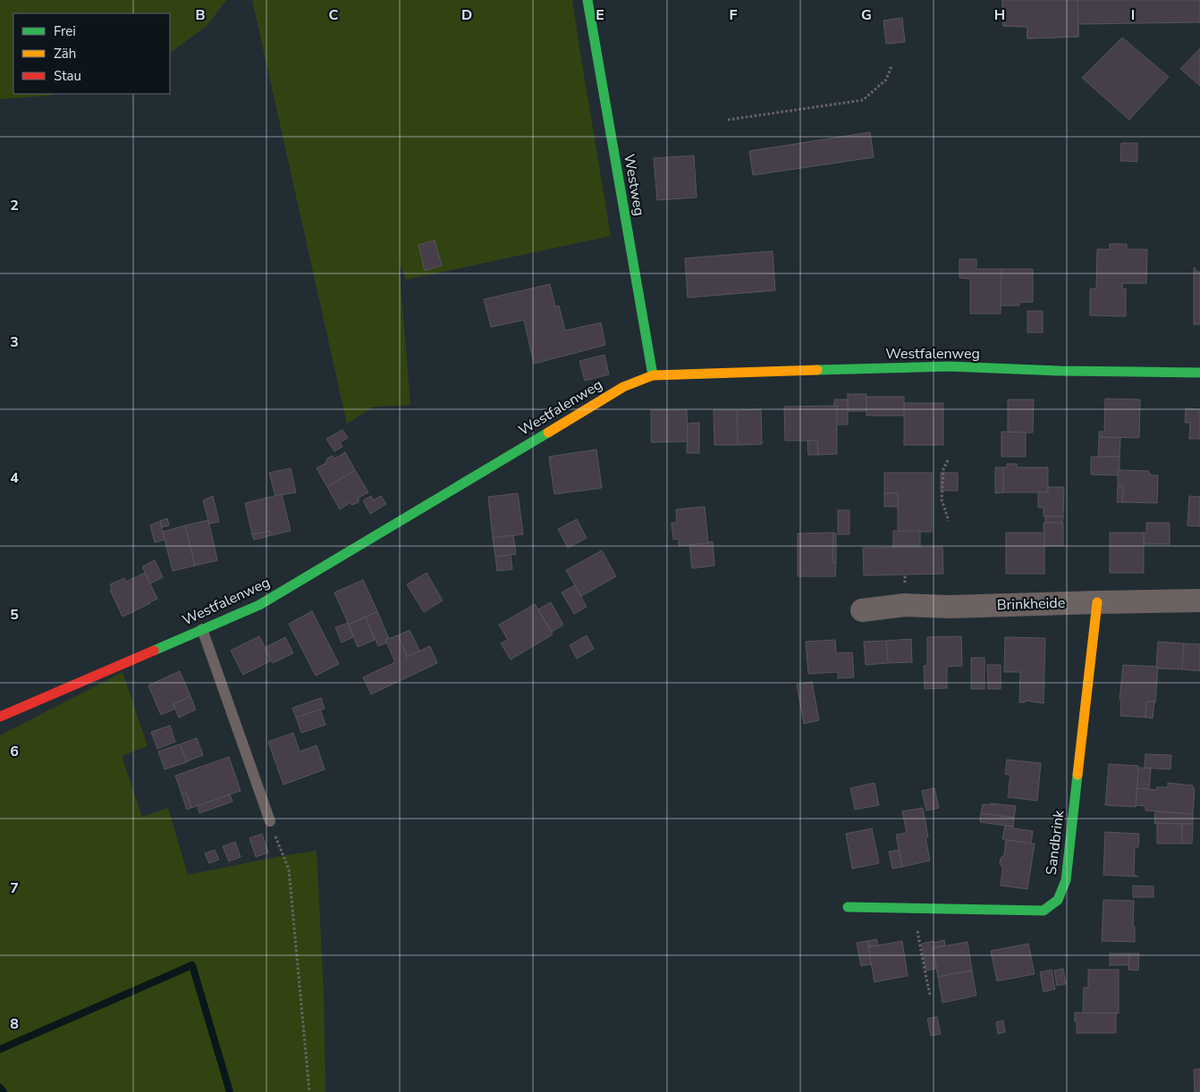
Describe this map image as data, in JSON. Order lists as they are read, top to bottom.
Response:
{
  "streets": {
    "street": [
      "Westweg",
      "Westfalenweg",
      "Brinkheide",
      "Sandbrink"
    ]
  },
  "crossings": [
    ["Westweg", "Westfalenweg"],
    ["Brinkheide", "Sandbrink"]
  ],
  "legend": ["Frei", "Zäh", "Stau"],
  "grid": {
    "columns": [
      "B",
      "C",
      "D",
      "E",
      "F",
      "G",
      "H",
      "I"
    ],
    "rows": [
      "2",
      "3",
      "4",
      "5",
      "6",
      "7",
      "8"
    ]
  }
}
